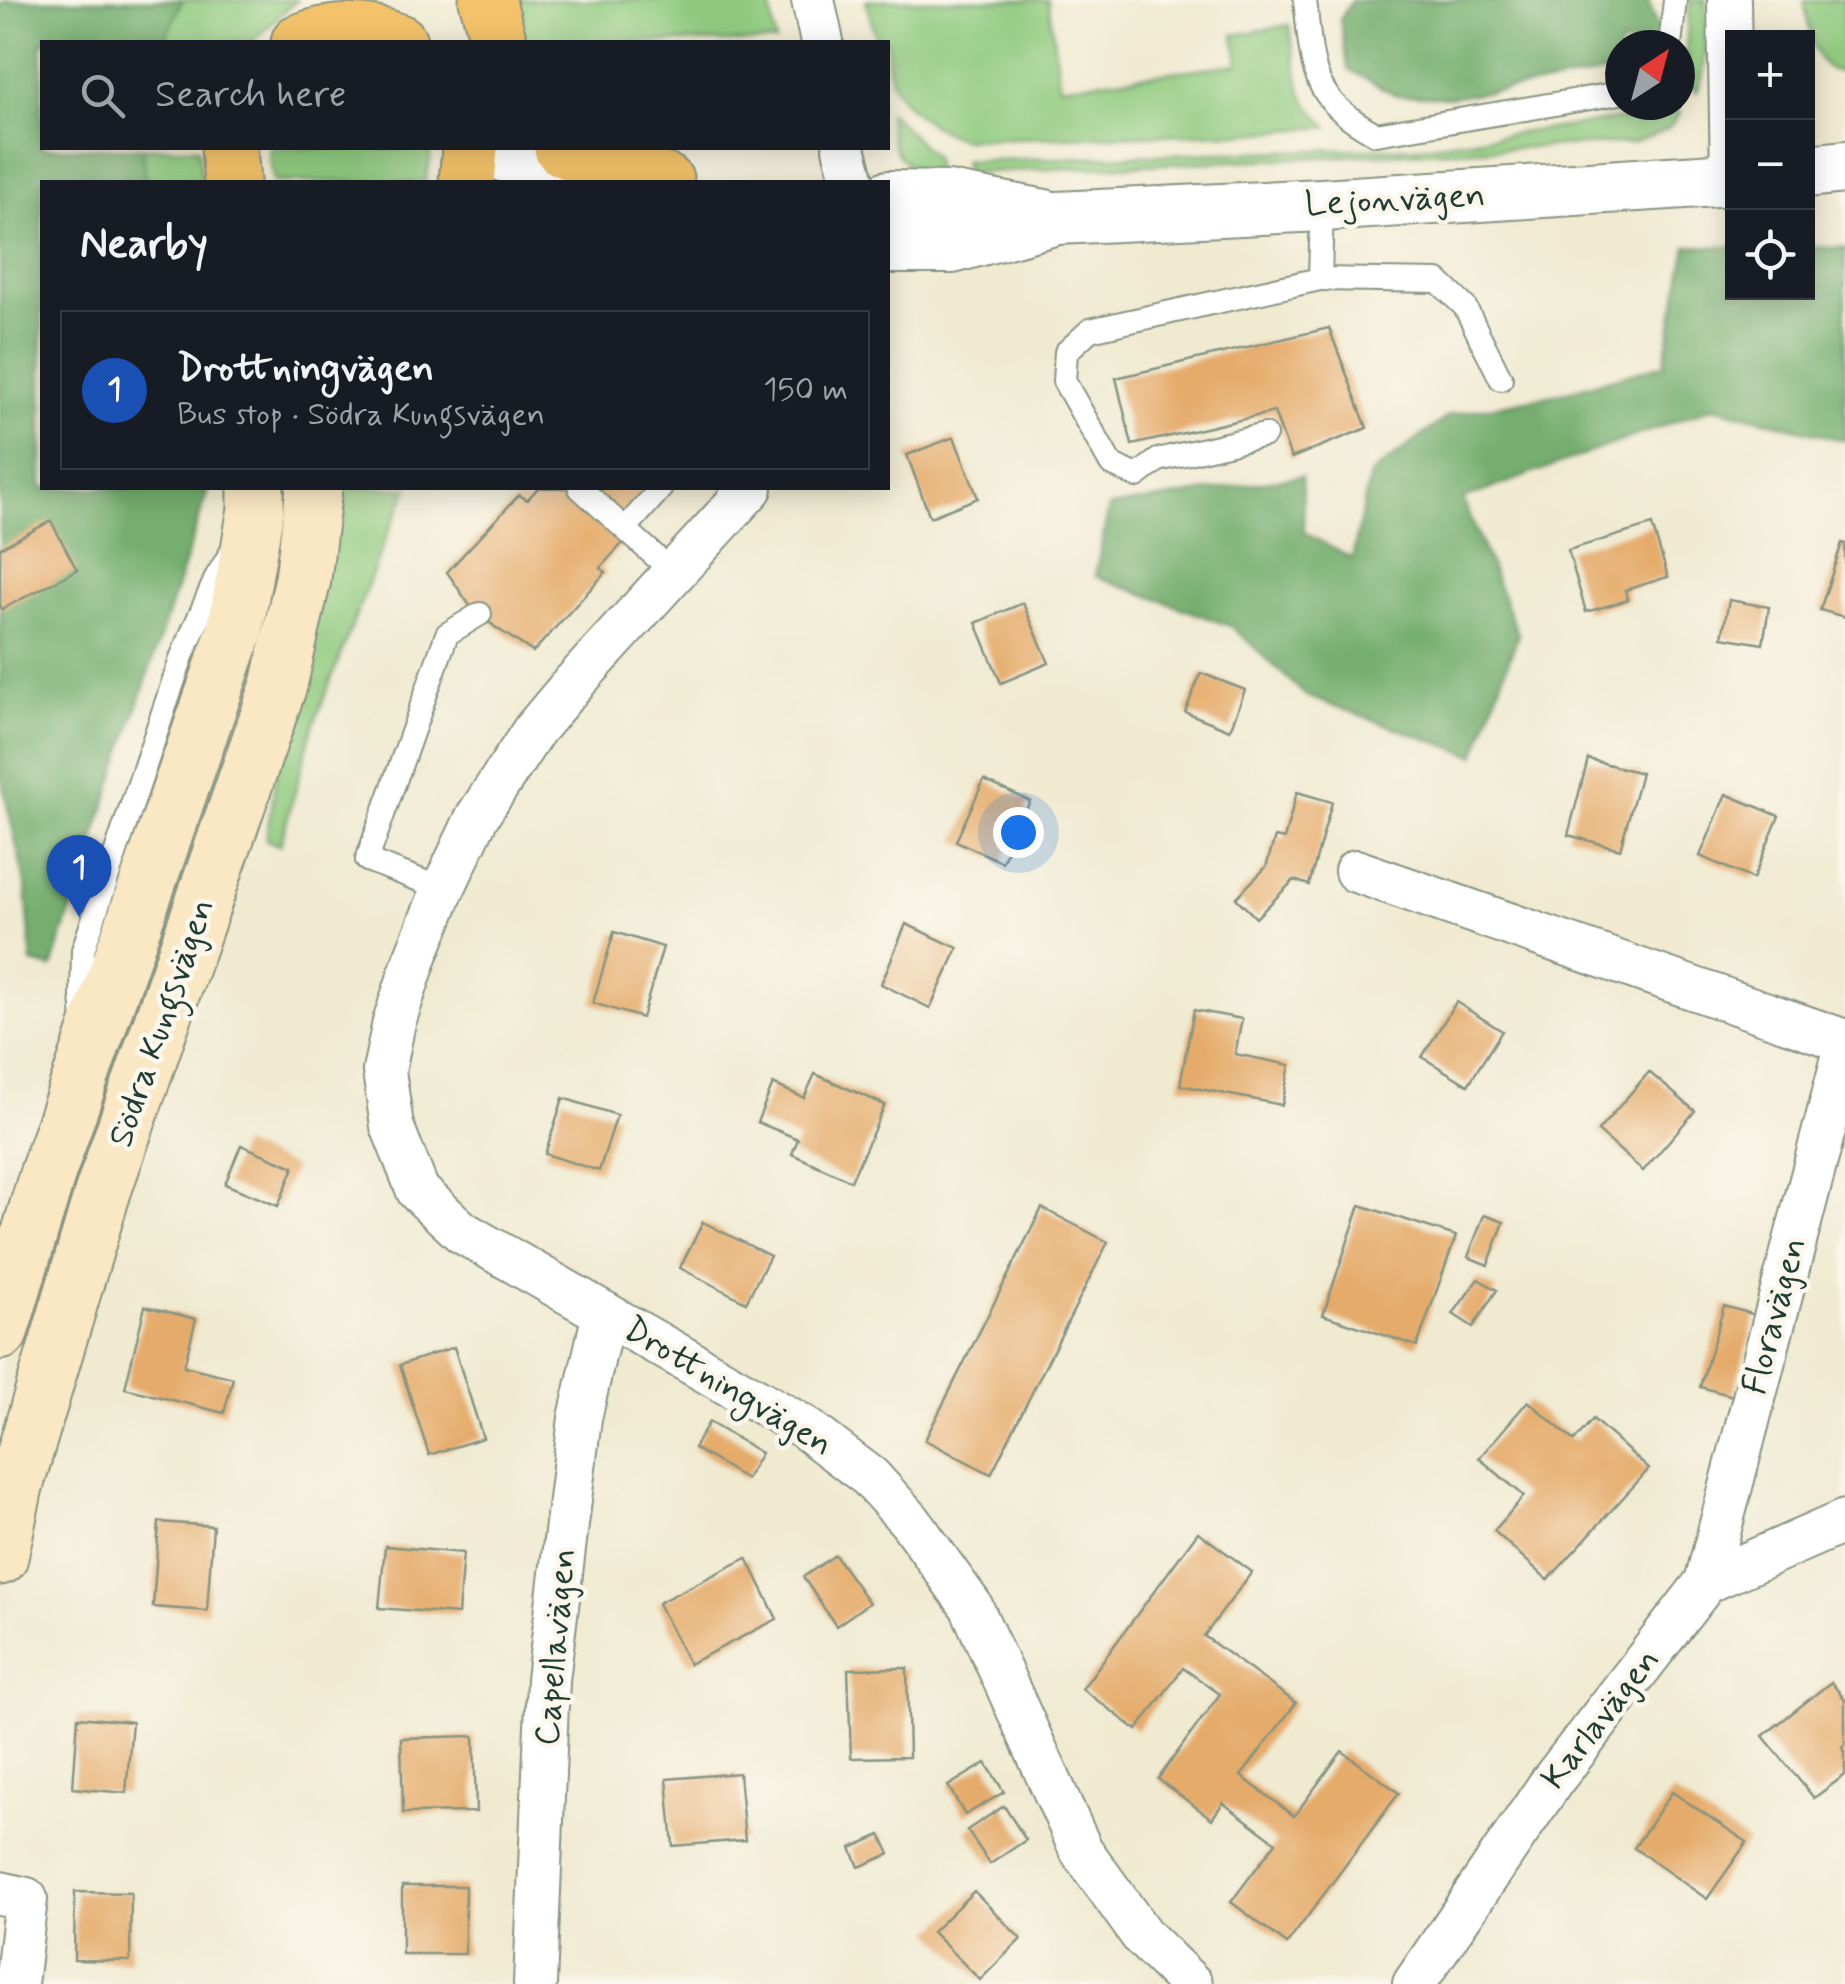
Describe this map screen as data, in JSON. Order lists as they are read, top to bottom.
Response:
{
  "streets": {
    "main road": ["Södra Kungsvägen"],
    "street": [
      "Lejonvägen",
      "Floravägen",
      "Drottningvägen",
      "Capellavägen",
      "Karlavägen"
    ]
  },
  "crossings": [
    ["Floravägen", "Karlavägen"],
    ["Drottningvägen", "Capellavägen"]
  ],
  "north": "top right",
  "page": {
    "map_buttons": ["+", "−"],
    "search": "Search here",
    "heading": "Nearby",
    "list": [
      {
        "mark": "1",
        "name": "Drottningvägen",
        "note": "Bus stop · Södra Kungsvägen",
        "value": "150 m"
      }
    ],
    "pins": "1"
  }
}
